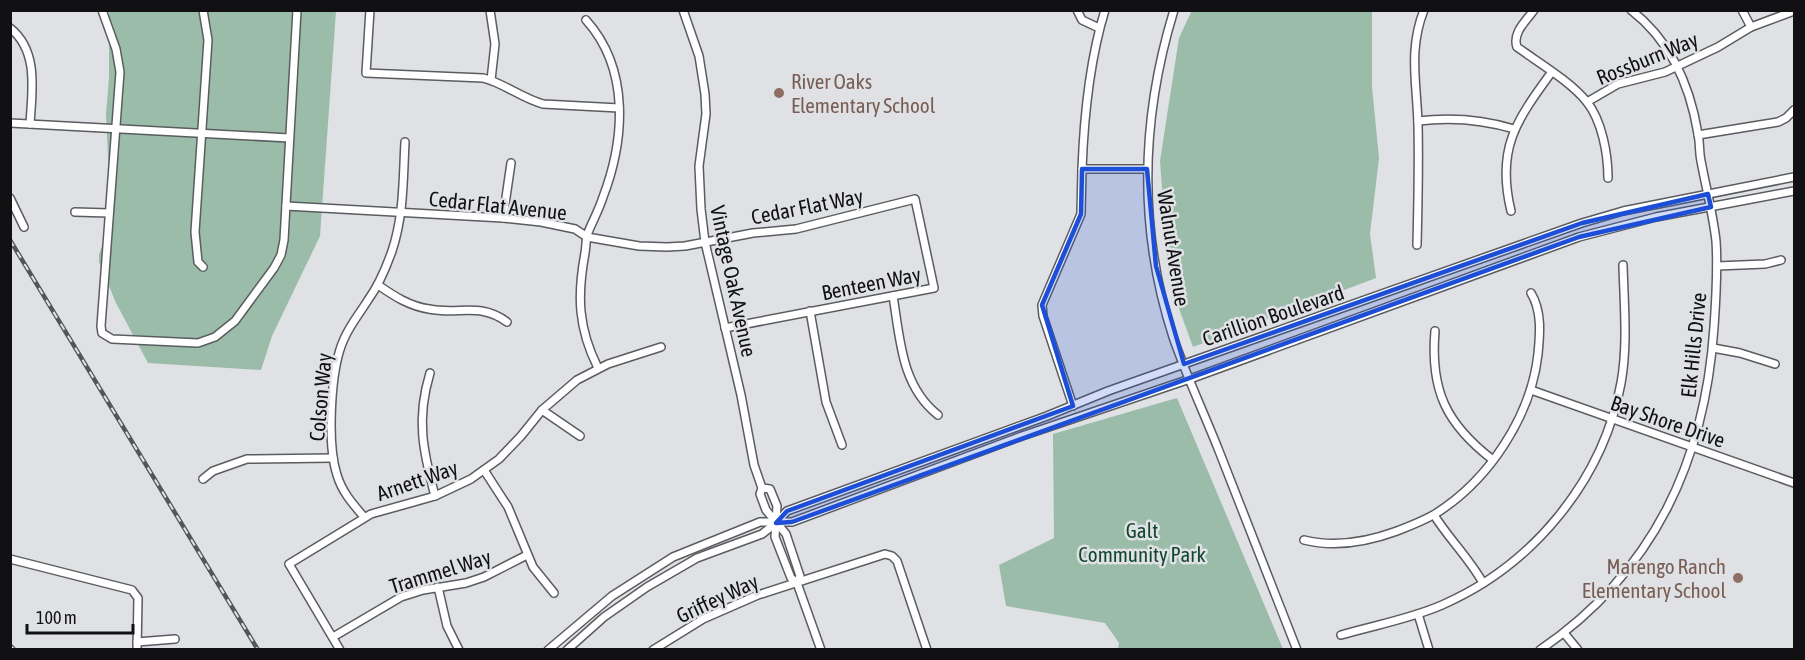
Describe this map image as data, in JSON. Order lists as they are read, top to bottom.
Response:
{
  "streets": {
    "street": [
      "Rossburn Way",
      "Cedar Flat Avenue",
      "Cedar Flat Way",
      "Walnut Avenue",
      "Vintage Oak Avenue",
      "Benteen Way",
      "Carillion Boulevard",
      "Elk Hills Drive",
      "Colson Way",
      "Bay Shore Drive",
      "Arnett Way",
      "Trammel Way",
      "Griffey Way"
    ]
  },
  "crossings": [
    ["Rossburn Way", "Elk Hills Drive"],
    ["Cedar Flat Avenue", "Cedar Flat Way"],
    ["Cedar Flat Avenue", "Vintage Oak Avenue"],
    ["Cedar Flat Avenue", "Colson Way"],
    ["Cedar Flat Way", "Vintage Oak Avenue"],
    ["Cedar Flat Way", "Benteen Way"],
    ["Walnut Avenue", "Carillion Boulevard"],
    ["Vintage Oak Avenue", "Benteen Way"],
    ["Vintage Oak Avenue", "Carillion Boulevard"],
    ["Carillion Boulevard", "Elk Hills Drive"],
    ["Elk Hills Drive", "Bay Shore Drive"],
    ["Colson Way", "Arnett Way"],
    ["Arnett Way", "Trammel Way"]
  ],
  "parks": ["Galt Community Park"],
  "places": ["River Oaks Elementary School", "Marengo Ranch Elementary School"],
  "scale_bar": "100 m"
}
